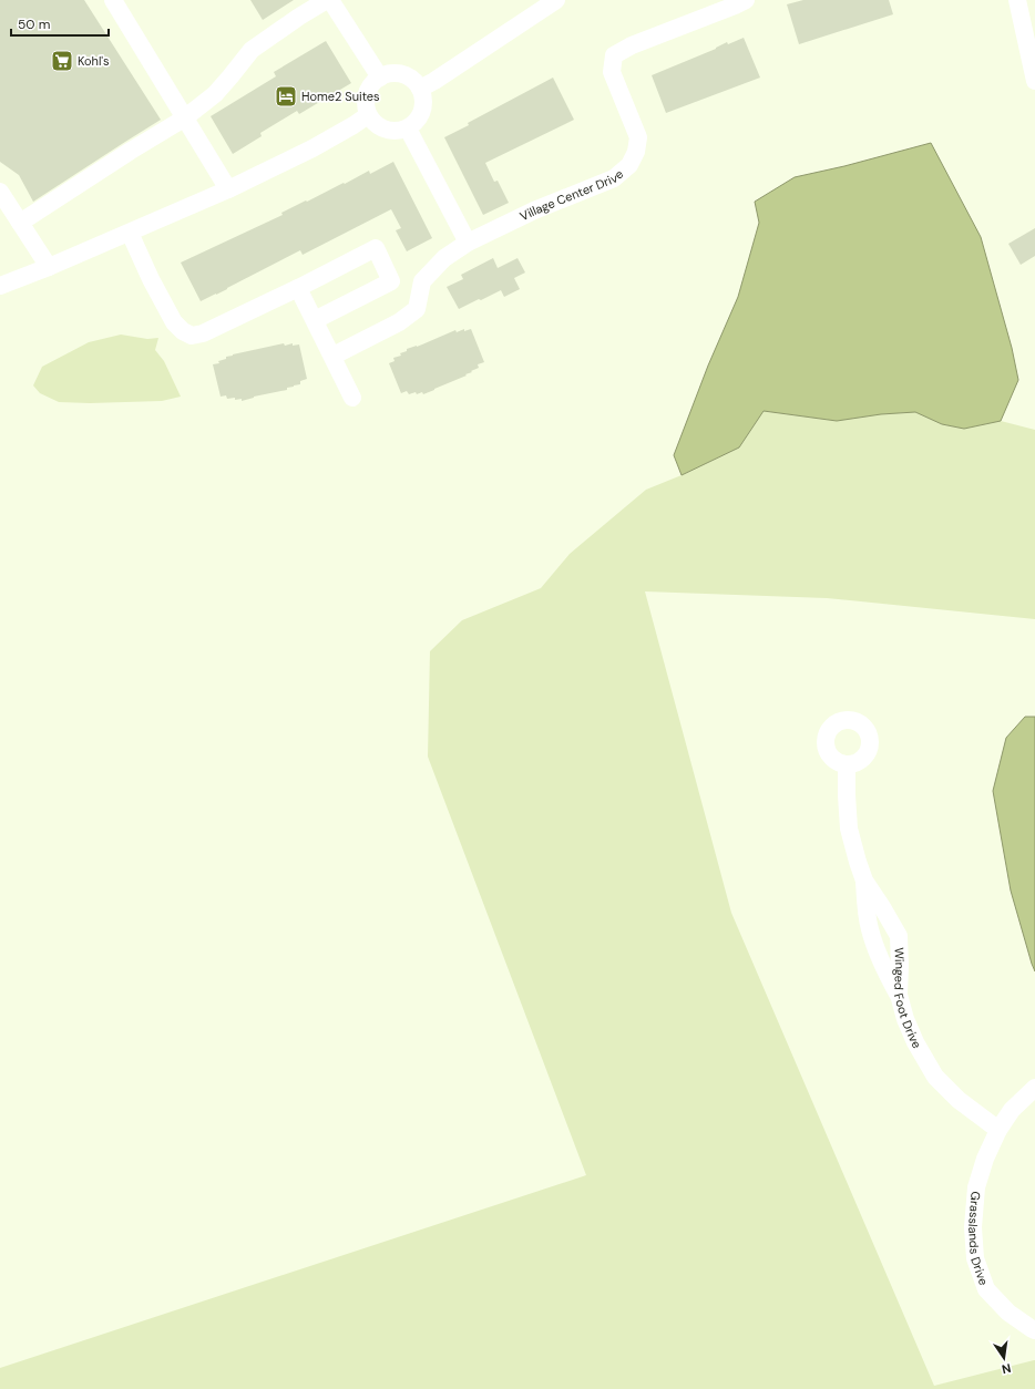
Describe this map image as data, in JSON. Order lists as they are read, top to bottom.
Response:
{
  "streets": {
    "street": ["Village Center Drive", "Winged Foot Drive", "Grasslands Drive"]
  },
  "crossings": [
    ["Winged Foot Drive", "Grasslands Drive"]
  ],
  "places": {
    "supermarket": ["Kohl's"],
    "hotel": ["Home2 Suites"]
  },
  "scale_bar": "50 m",
  "north": "bottom"
}
